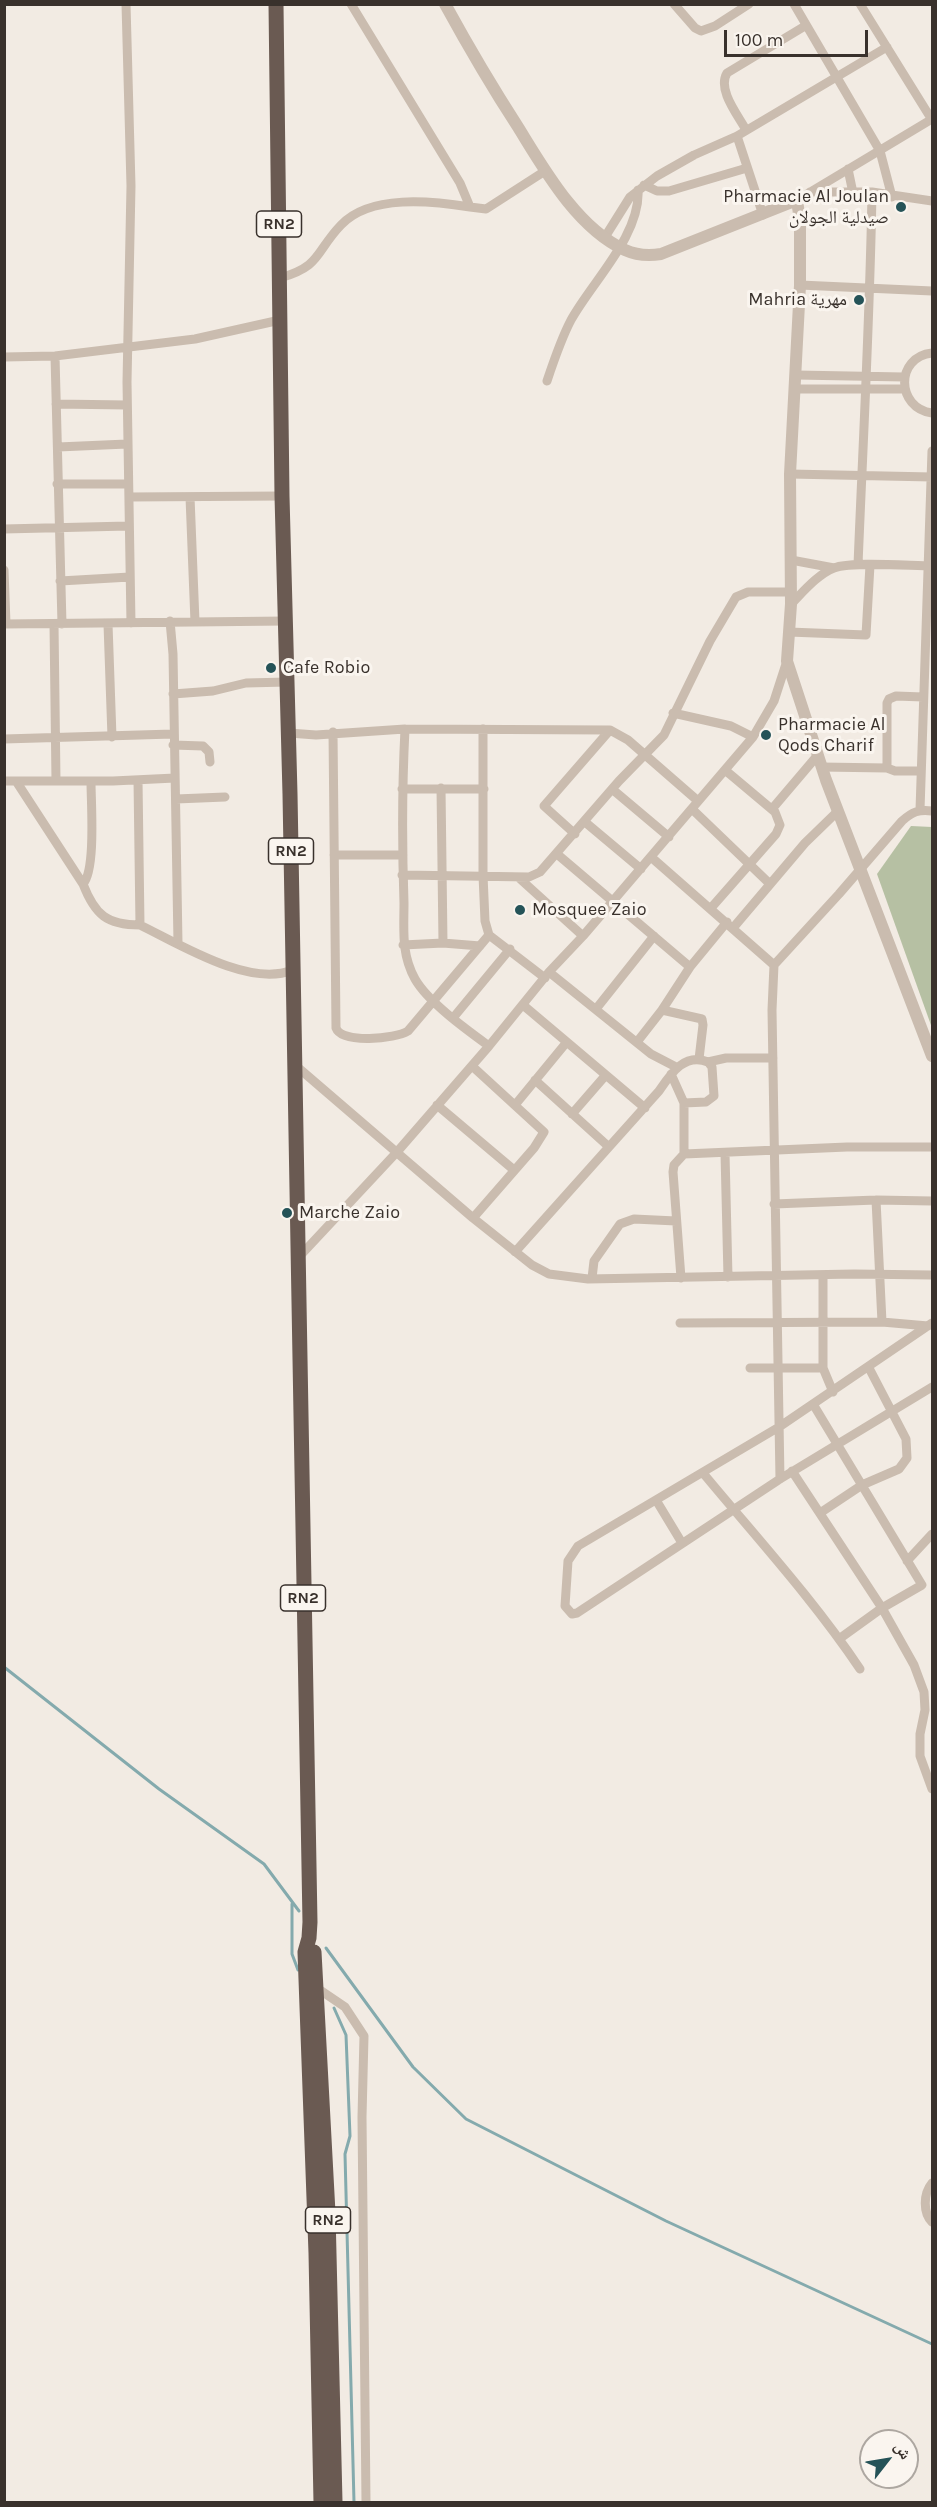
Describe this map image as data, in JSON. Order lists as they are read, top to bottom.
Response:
{
  "streets": {
    "highway": ["RN2"]
  },
  "places": [
    "Pharmacie Al Joulan صيدلية الجولان",
    "Mahria مهرية",
    "Cafe Robio",
    "Pharmacie Al Qods Charif",
    "Mosquee Zaio",
    "Marche Zaio"
  ],
  "scale_bar": "100 m",
  "north": "top right"
}
